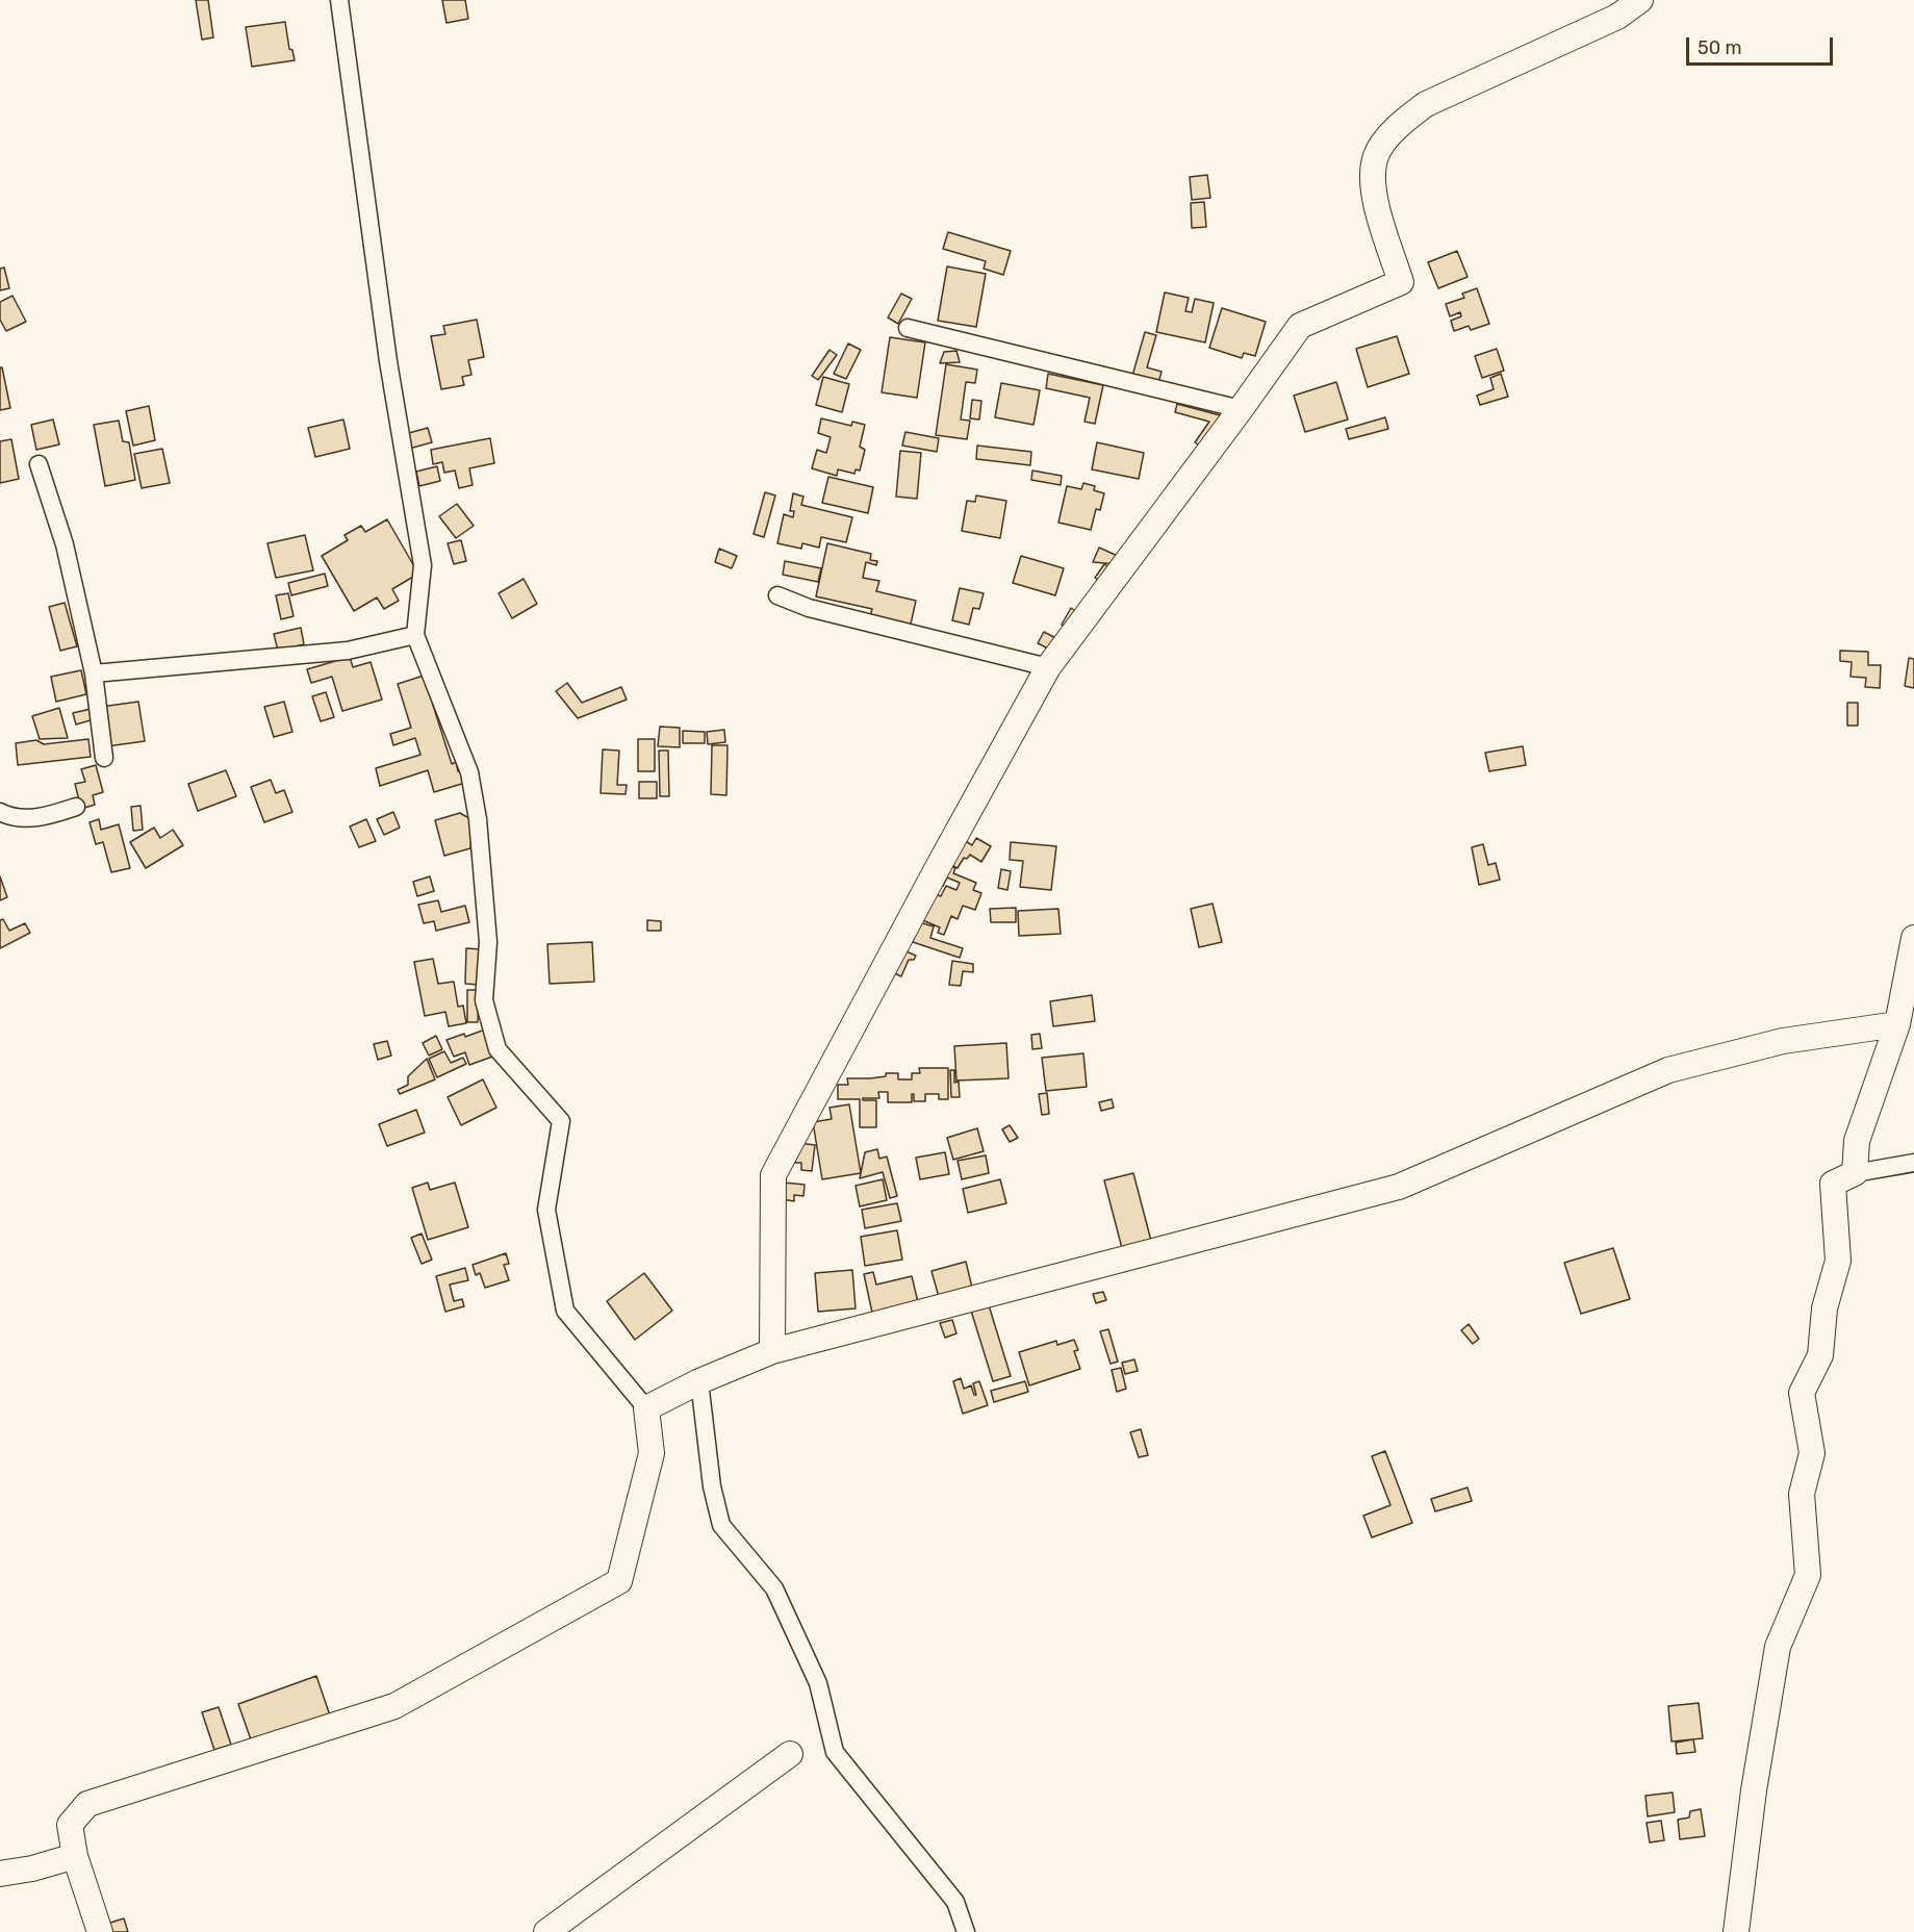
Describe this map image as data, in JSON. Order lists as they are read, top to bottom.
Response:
{
  "scale_bar": "50 m"
}
